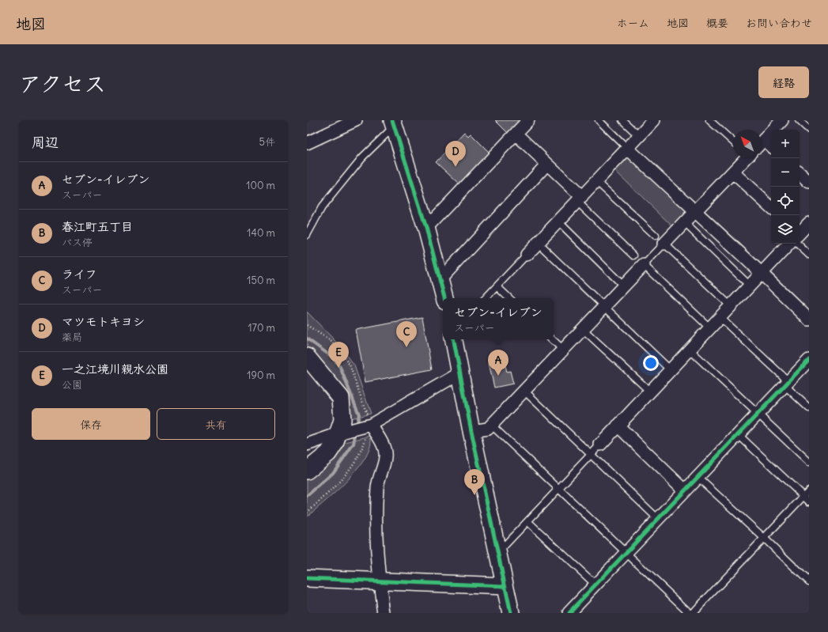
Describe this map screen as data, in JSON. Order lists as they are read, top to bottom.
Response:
{
  "north": "top left",
  "page": {
    "header": "地図",
    "nav": [
      "ホーム",
      "地図",
      "概要",
      "お問い合わせ"
    ],
    "title": "アクセス",
    "buttons": [
      "経路",
      ["保存", "共有"]
    ],
    "heading": ["周辺", "5件"],
    "map_buttons": ["+", "−"],
    "pins": [
      "D",
      "C",
      "E",
      "A",
      "B"
    ],
    "list": [
      {
        "mark": "A",
        "name": "セブン-イレブン",
        "note": "スーパー",
        "value": "100 m"
      },
      {
        "mark": "B",
        "name": "春江町五丁目",
        "note": "バス停",
        "value": "140 m"
      },
      {
        "mark": "C",
        "name": "ライフ",
        "note": "スーパー",
        "value": "150 m"
      },
      {
        "mark": "D",
        "name": "マツモトキヨシ",
        "note": "薬局",
        "value": "170 m"
      },
      {
        "mark": "E",
        "name": "一之江境川親水公園",
        "note": "公園",
        "value": "190 m"
      }
    ],
    "popup": ["セブン-イレブン", "スーパー"]
  }
}
